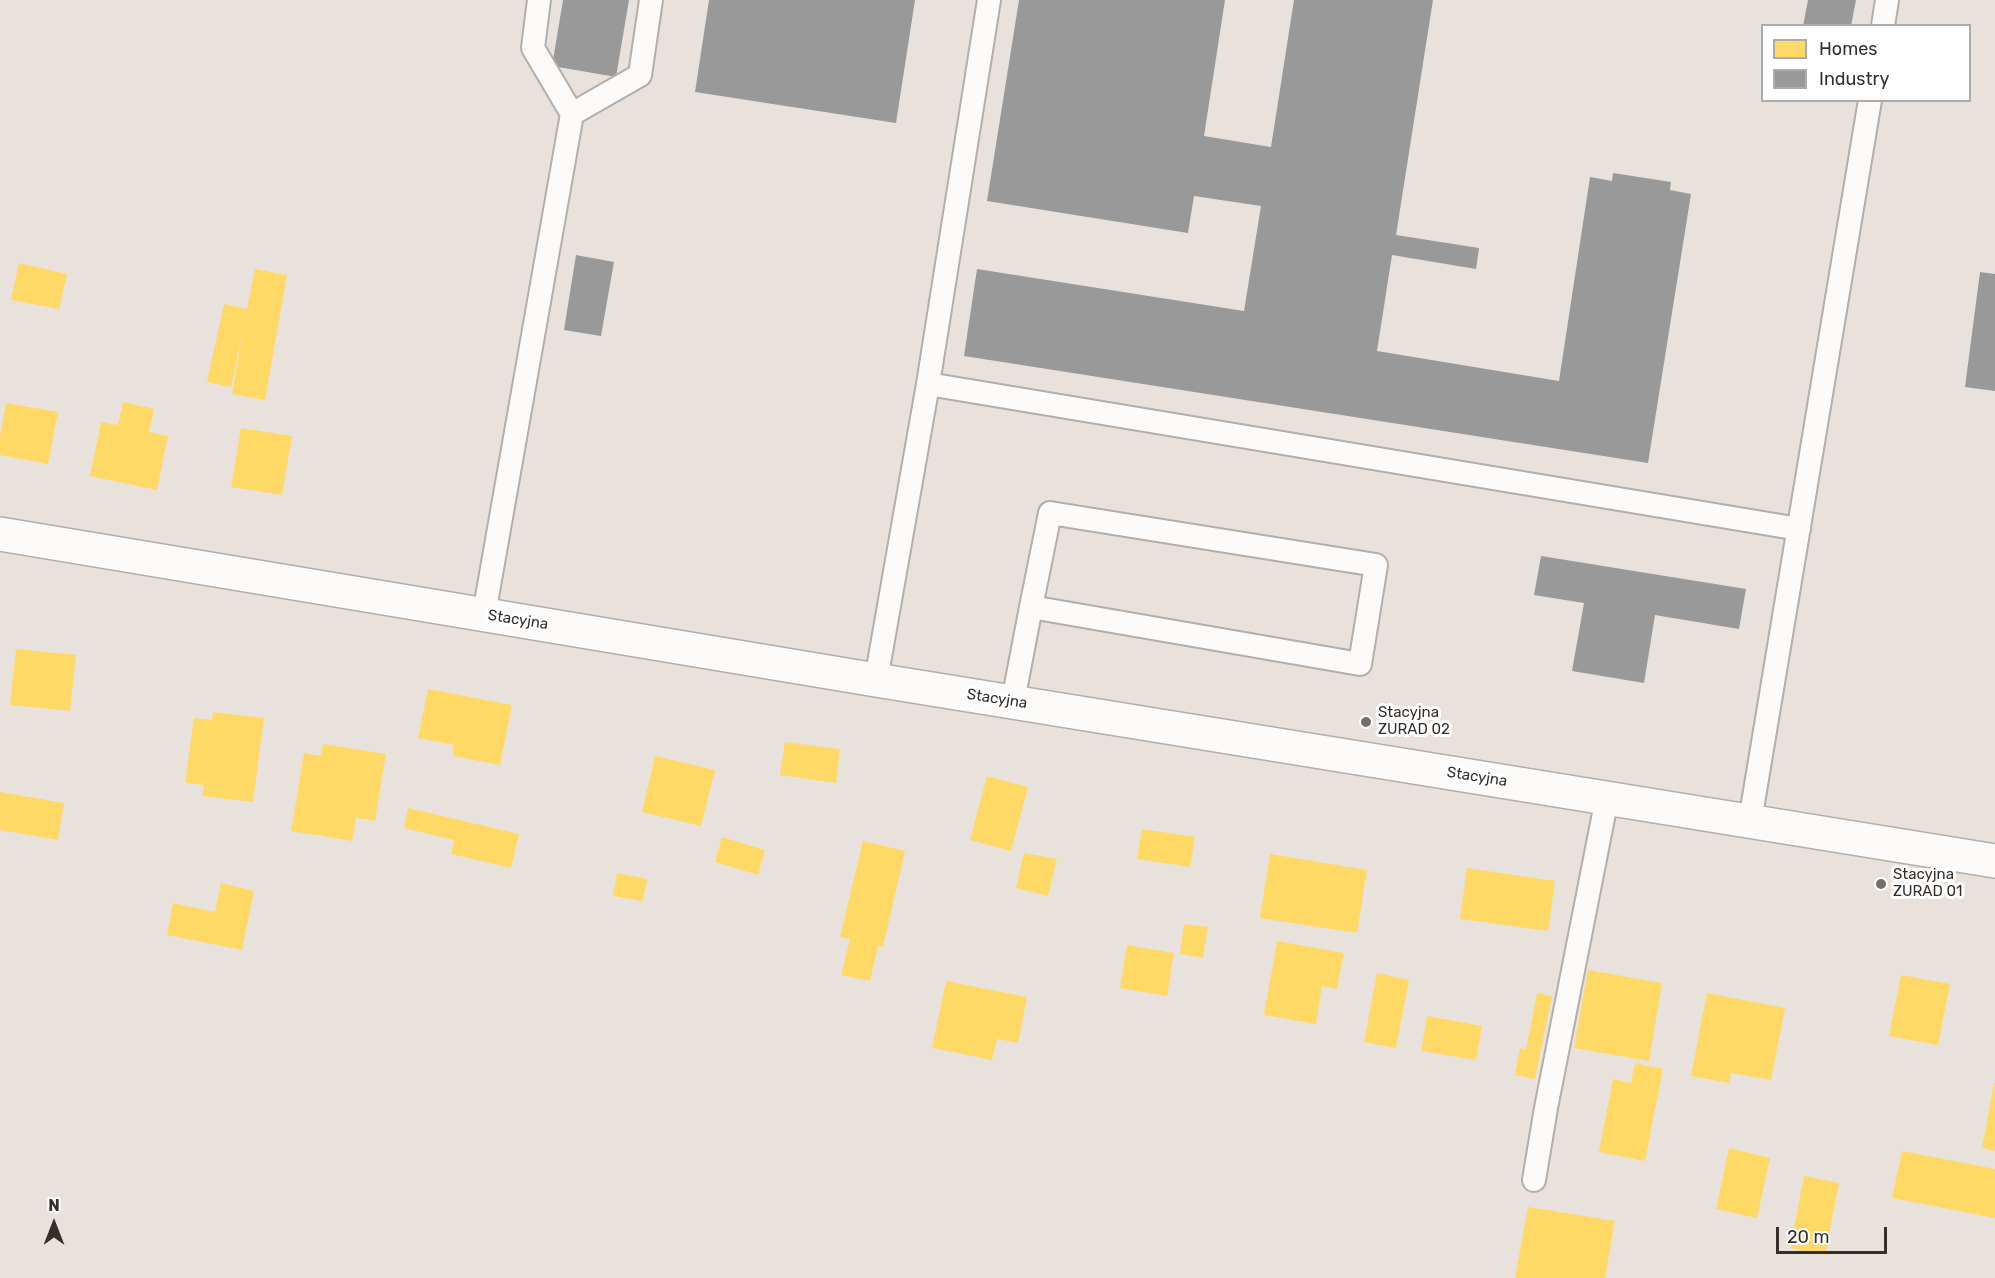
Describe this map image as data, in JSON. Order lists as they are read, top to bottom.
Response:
{
  "streets": {
    "street": ["Stacyjna"]
  },
  "places": ["Stacyjna ZURAD 02", "Stacyjna ZURAD 01"],
  "legend": ["Homes", "Industry"],
  "scale_bar": "20 m",
  "north": "top"
}
